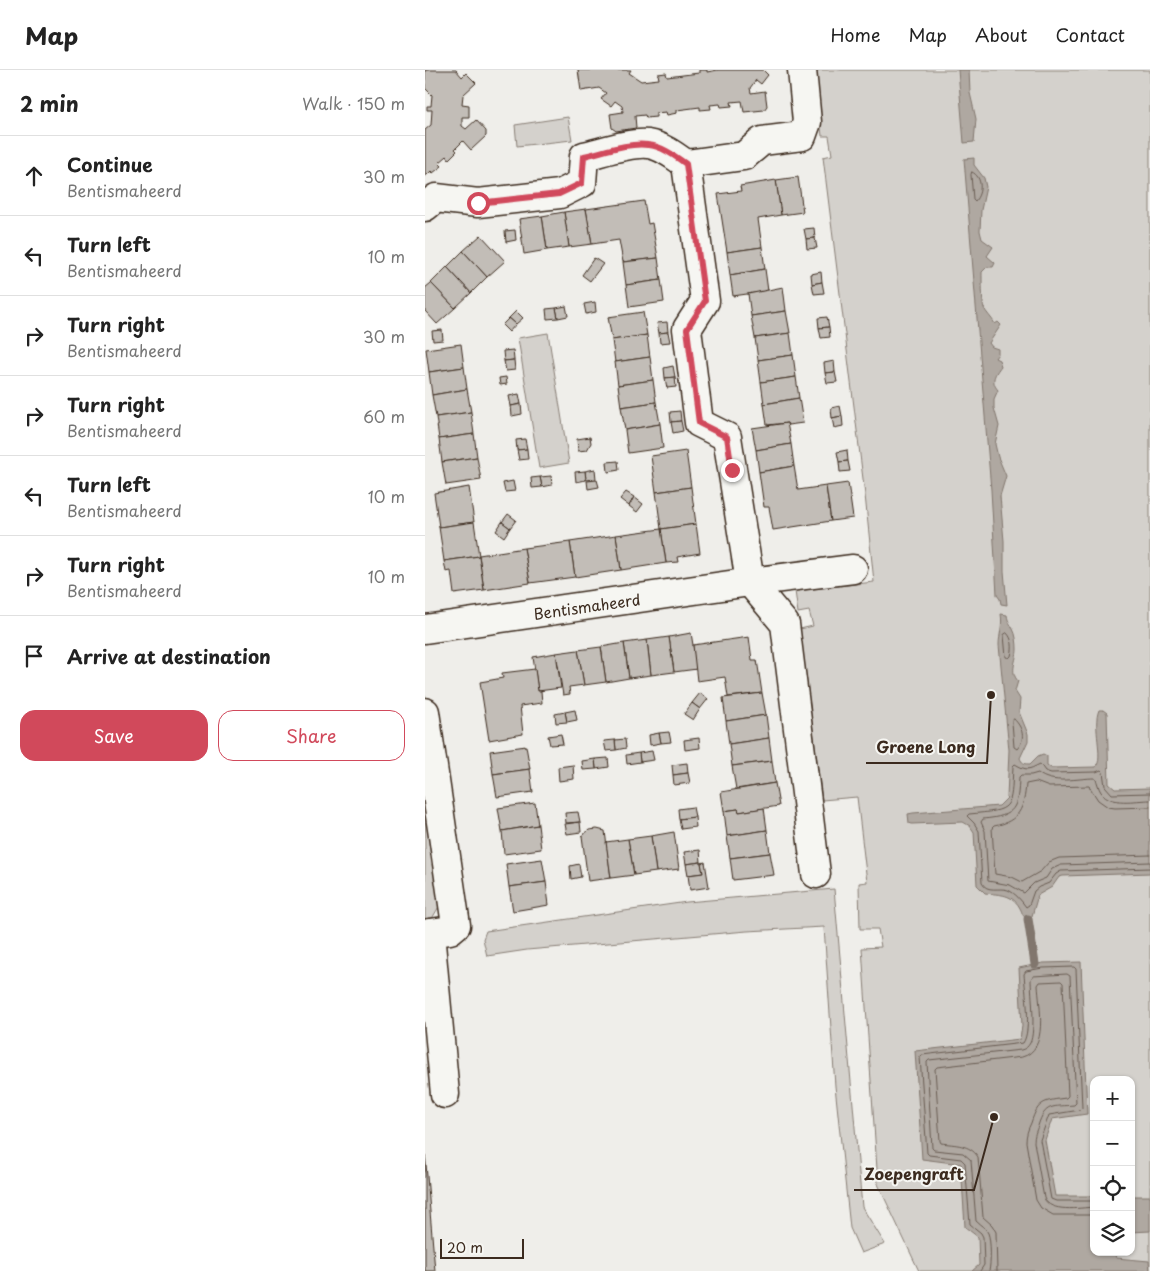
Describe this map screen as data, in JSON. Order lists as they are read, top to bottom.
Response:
{
  "streets": {
    "street": ["Bentismaheerd"]
  },
  "places": ["Groene Long", "Zoepengraft"],
  "scale_bar": "20 m",
  "page": {
    "header": "Map",
    "nav": [
      "Home",
      "Map",
      "About",
      "Contact"
    ],
    "heading": ["2 min", "Walk · 150 m"],
    "list": [
      ["Continue", "Bentismaheerd", "30 m"],
      ["Turn left", "Bentismaheerd", "10 m"],
      ["Turn right", "Bentismaheerd", "30 m"],
      ["Turn right", "Bentismaheerd", "60 m"],
      ["Turn left", "Bentismaheerd", "10 m"],
      ["Turn right", "Bentismaheerd", "10 m"],
      "Arrive at destination"
    ],
    "buttons": ["Save", "Share"],
    "map_buttons": ["+", "−"],
    "scale": "20 m"
  }
}
